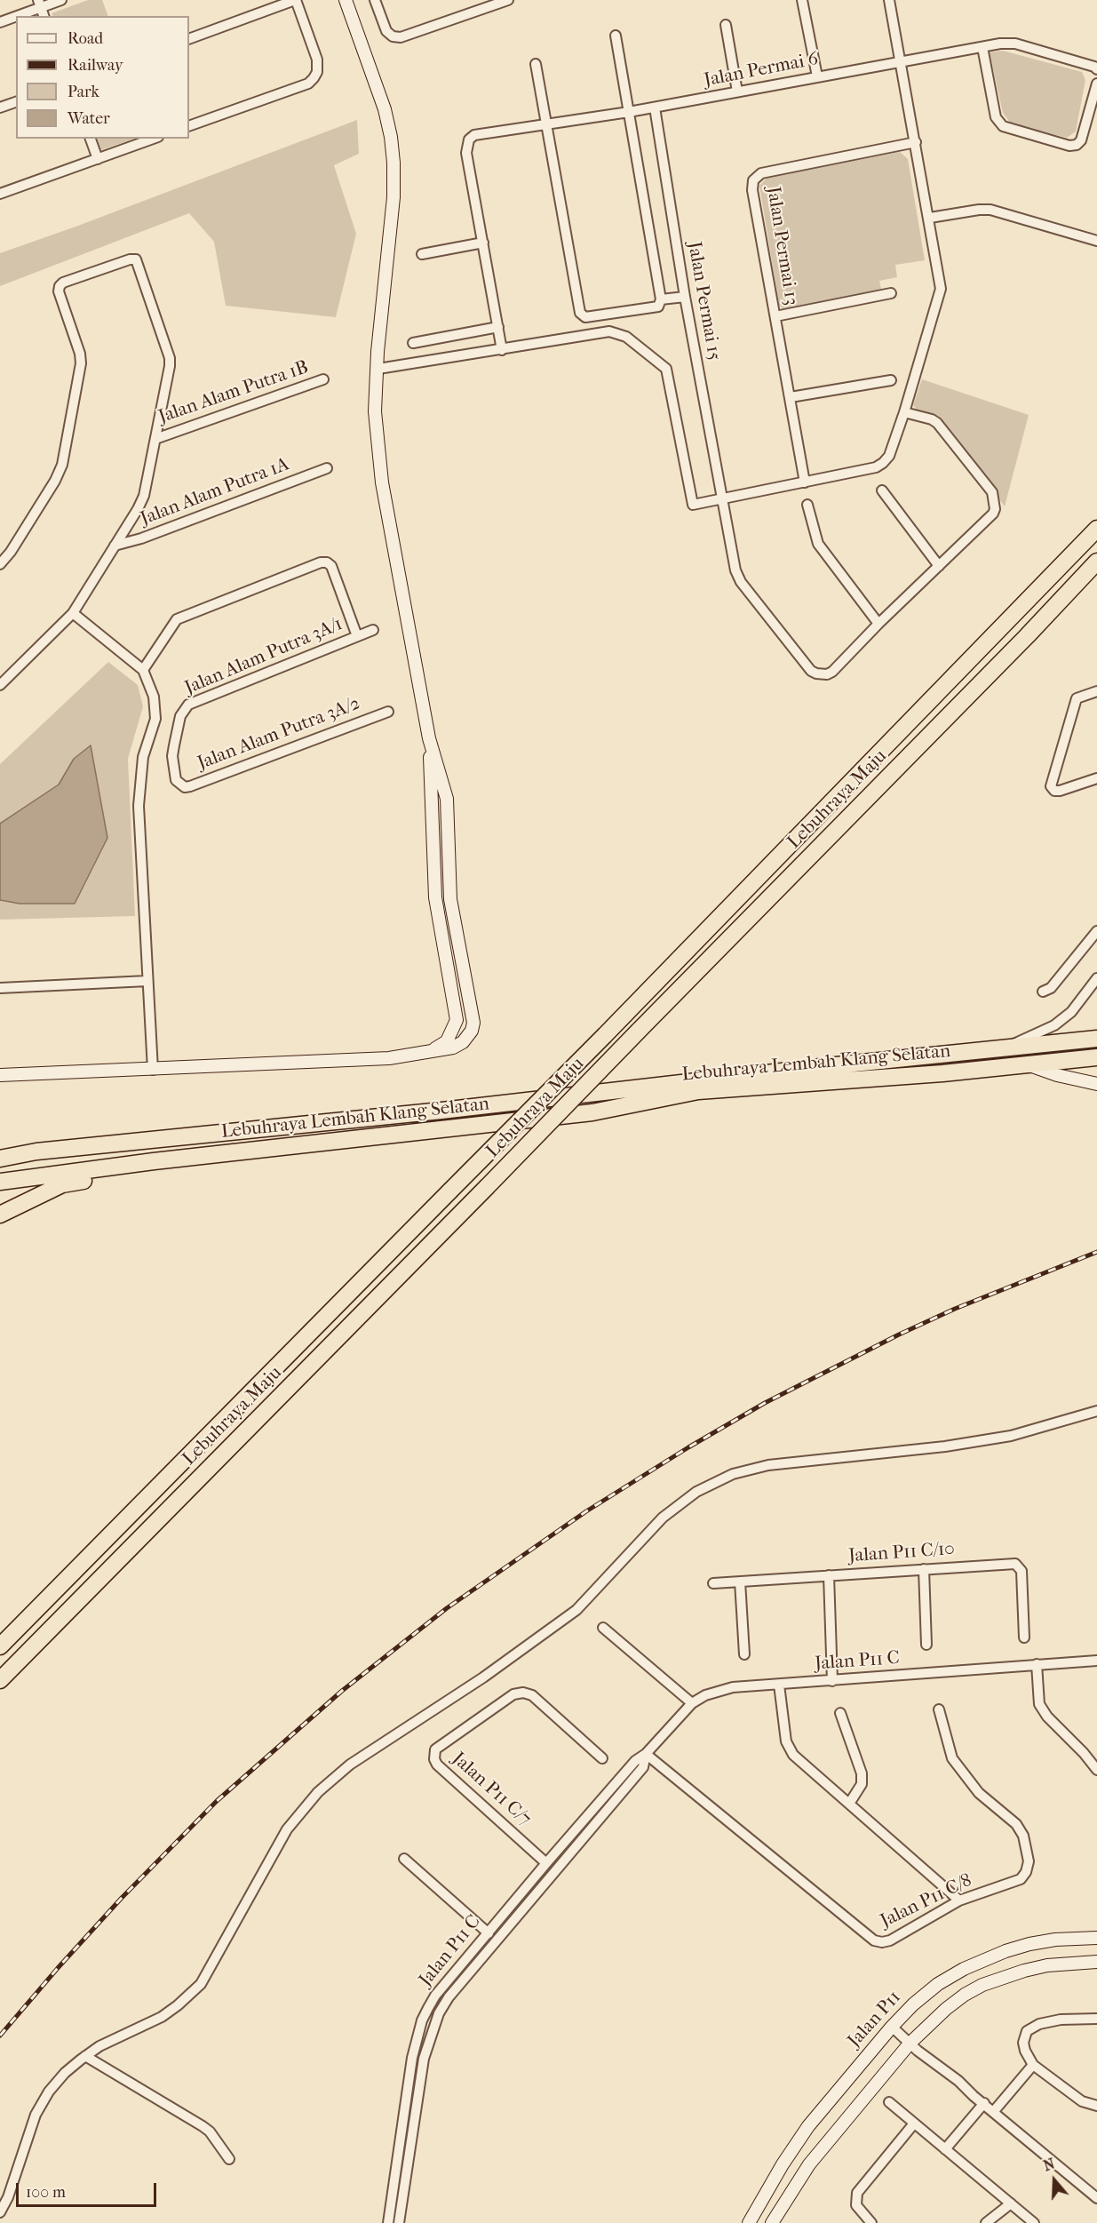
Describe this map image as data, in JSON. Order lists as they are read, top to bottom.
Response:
{
  "streets": {
    "highway": ["Lebuhraya Maju", "Lebuhraya Lembah Klang Selatan"],
    "street": [
      "Jalan Permai 6",
      "Jalan Permai 13",
      "Jalan Permai 15",
      "Jalan Alam Putra 1B",
      "Jalan Alam Putra 1A",
      "Jalan Alam Putra 3A/1",
      "Jalan Alam Putra 3A/2",
      "Jalan P11 C/10",
      "Jalan P11 C",
      "Jalan P11 C/7",
      "Jalan P11 C/8",
      "Jalan P11"
    ]
  },
  "crossings": [
    ["Jalan Permai 6", "Jalan Permai 15"],
    ["Jalan Alam Putra 3A/1", "Jalan Alam Putra 3A/2"],
    ["Jalan P11 C", "Jalan P11 C/7"],
    ["Jalan P11 C", "Jalan P11 C/8"]
  ],
  "legend": [
    "Road",
    "Railway",
    "Park",
    "Water"
  ],
  "scale_bar": "100 m",
  "north": "top"
}
